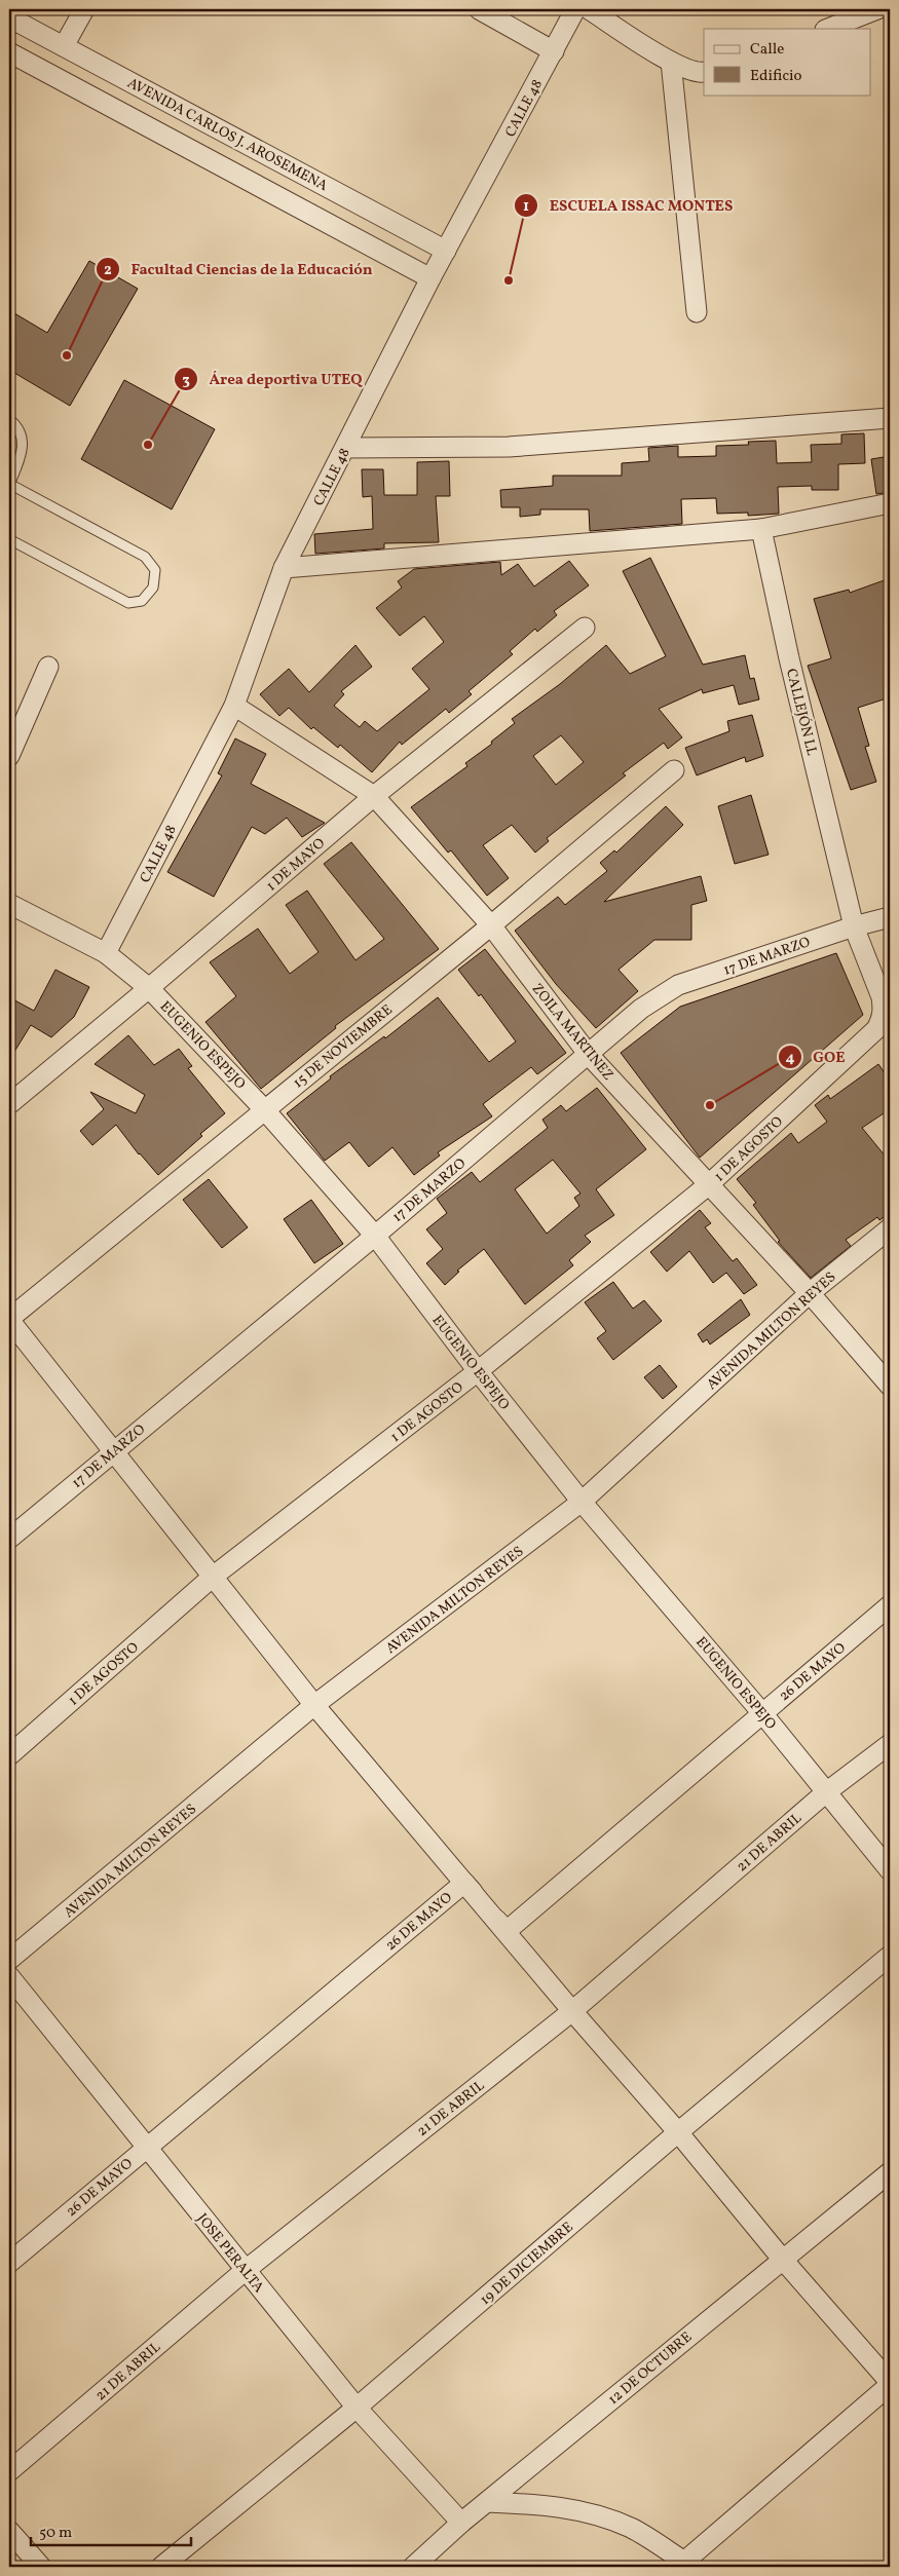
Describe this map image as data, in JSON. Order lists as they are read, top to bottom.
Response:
{
  "streets": {
    "street": [
      "CALLE 48",
      "AVENIDA CARLOS J. AROSEMENA",
      "CALLEJÓN LL",
      "1 DE MAYO",
      "17 DE MARZO",
      "ZOILA MARTINEZ",
      "EUGENIO ESPEJO",
      "15 DE NOVIEMBRE",
      "1 DE AGOSTO",
      "AVENIDA MILTON REYES",
      "26 DE MAYO",
      "21 DE ABRIL",
      "JOSE PERALTA",
      "19 DE DICIEMBRE",
      "12 DE OCTUBRE"
    ]
  },
  "crossings": [
    ["CALLE 48", "AVENIDA CARLOS J. AROSEMENA"],
    ["CALLE 48", "ZOILA MARTINEZ"],
    ["CALLE 48", "EUGENIO ESPEJO"],
    ["CALLEJÓN LL", "17 DE MARZO"],
    ["CALLEJÓN LL", "1 DE AGOSTO"],
    ["1 DE MAYO", "ZOILA MARTINEZ"],
    ["1 DE MAYO", "EUGENIO ESPEJO"],
    ["17 DE MARZO", "ZOILA MARTINEZ"],
    ["17 DE MARZO", "EUGENIO ESPEJO"],
    ["ZOILA MARTINEZ", "15 DE NOVIEMBRE"],
    ["ZOILA MARTINEZ", "1 DE AGOSTO"],
    ["ZOILA MARTINEZ", "AVENIDA MILTON REYES"],
    ["EUGENIO ESPEJO", "15 DE NOVIEMBRE"],
    ["EUGENIO ESPEJO", "1 DE AGOSTO"],
    ["EUGENIO ESPEJO", "AVENIDA MILTON REYES"],
    ["EUGENIO ESPEJO", "26 DE MAYO"],
    ["EUGENIO ESPEJO", "21 DE ABRIL"],
    ["26 DE MAYO", "JOSE PERALTA"],
    ["21 DE ABRIL", "JOSE PERALTA"],
    ["JOSE PERALTA", "19 DE DICIEMBRE"],
    ["JOSE PERALTA", "12 DE OCTUBRE"]
  ],
  "places": [
    "ESCUELA ISSAC MONTES",
    "Facultad Ciencias de la Educación",
    "Área deportiva UTEQ",
    "GOE"
  ],
  "legend": ["Calle", "Edificio"],
  "scale_bar": "50 m"
}
